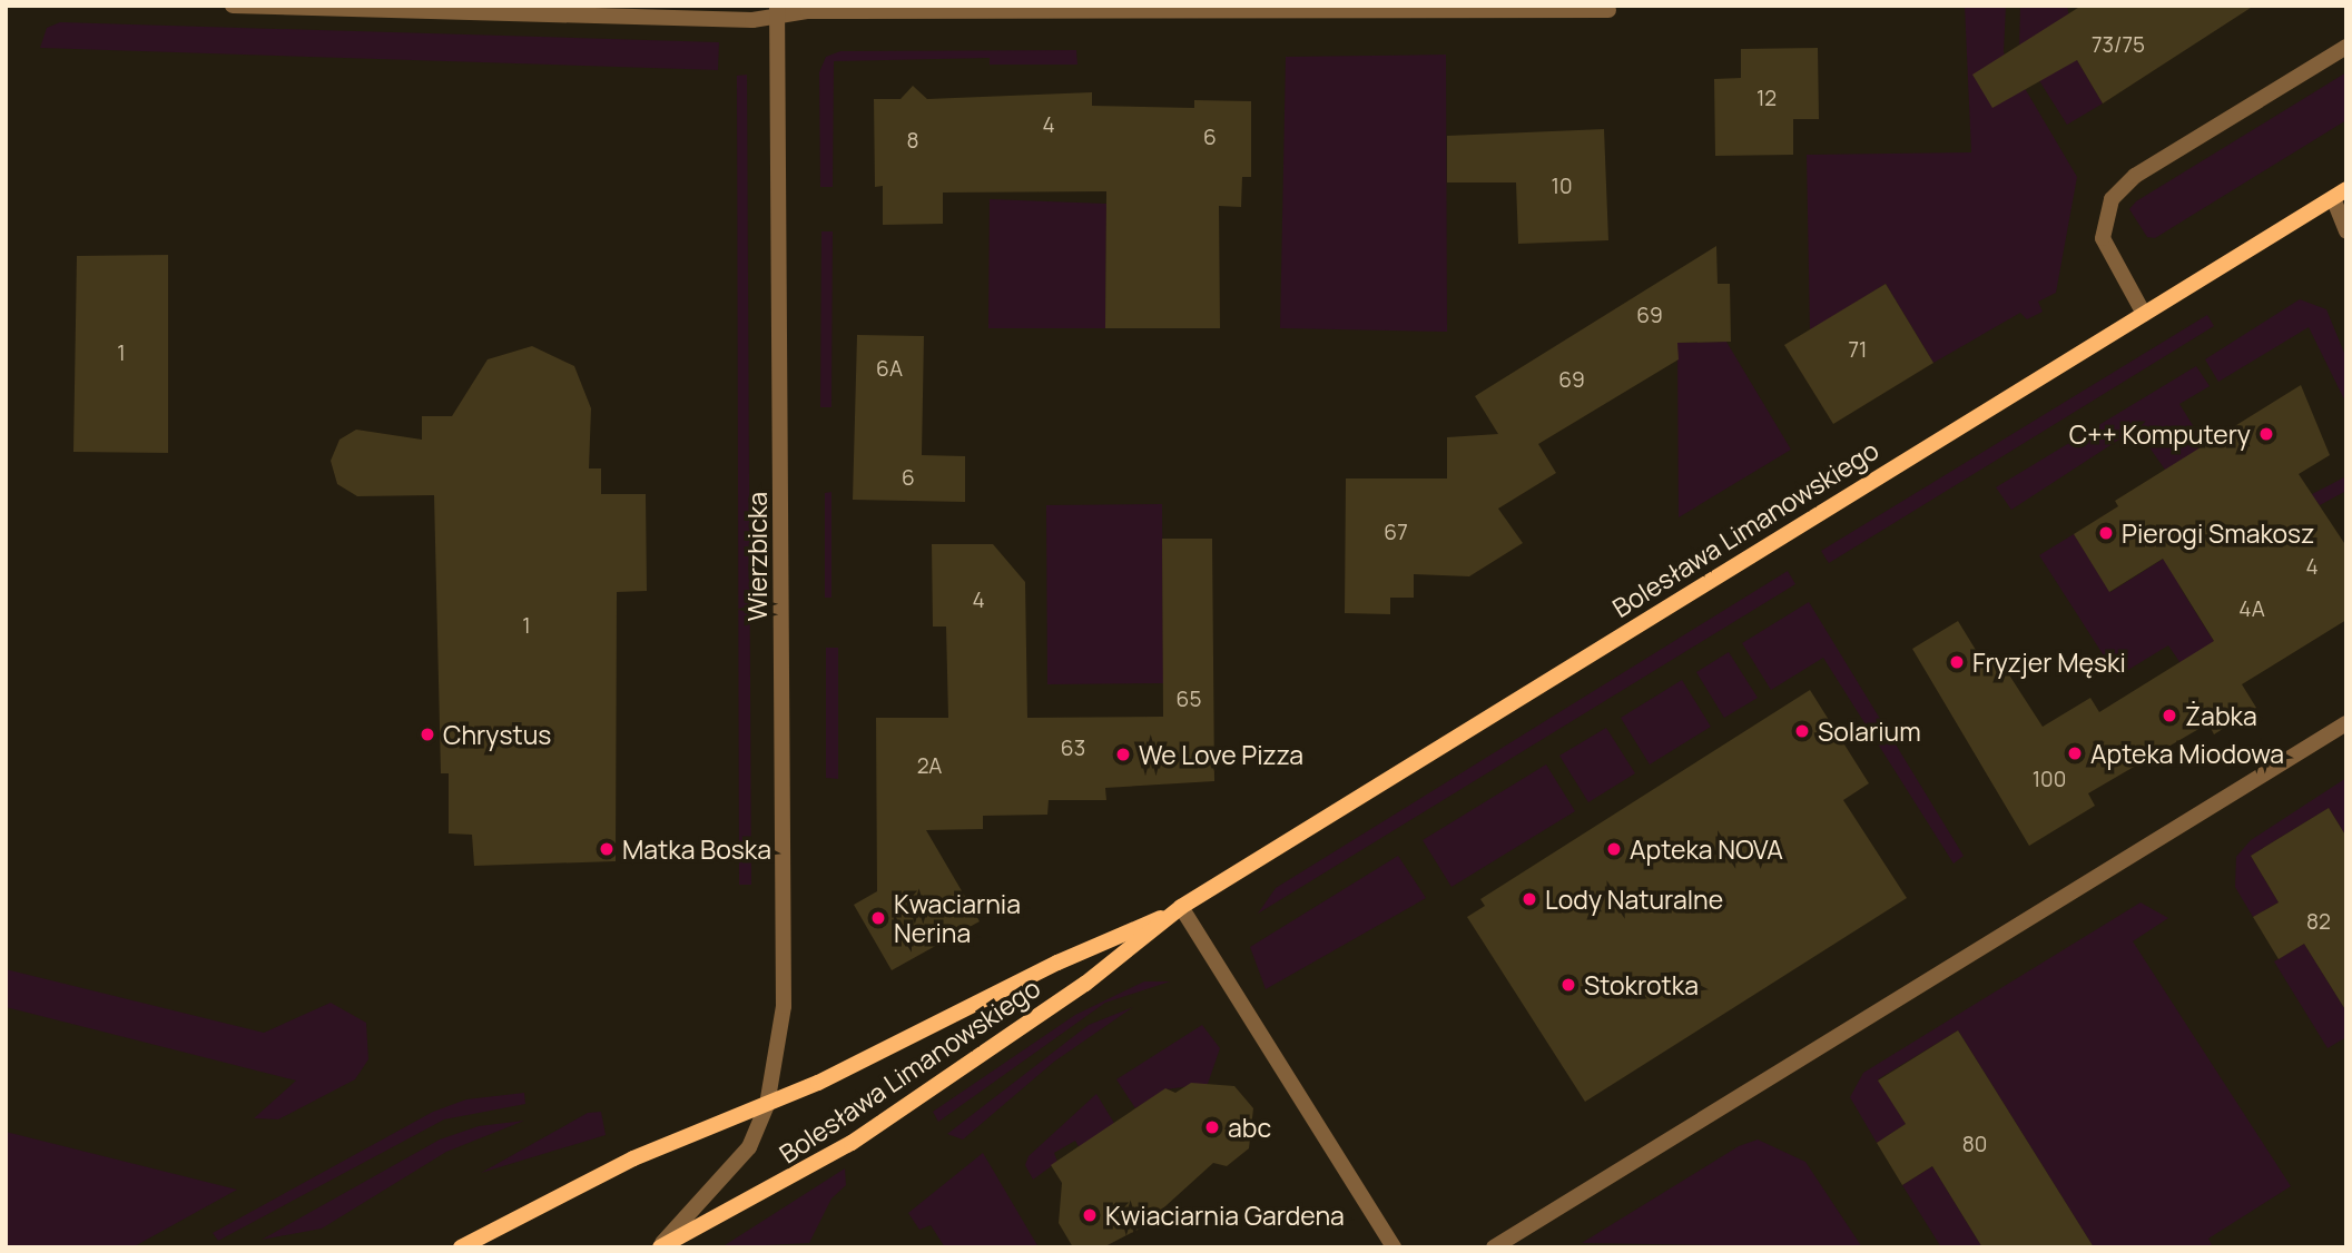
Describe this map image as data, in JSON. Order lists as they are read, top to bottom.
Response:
{
  "streets": {
    "street": ["Bolesława Limanowskiego", "Wierzbicka"]
  },
  "crossings": [
    ["Bolesława Limanowskiego", "Wierzbicka"]
  ],
  "places": [
    "C++ Komputery",
    "Pierogi Smakosz",
    "Fryzjer Męski",
    "Żabka",
    "Solarium",
    "Chrystus",
    "Apteka Miodowa",
    "We Love Pizza",
    "Matka Boska",
    "Apteka NOVA",
    "Lody Naturalne",
    "Kwaciarnia Nerina",
    "Stokrotka",
    "abc",
    "Kwiaciarnia Gardena"
  ],
  "house_numbers": [
    "73/75",
    "12",
    "4",
    "6",
    "8",
    "10",
    "69",
    "71",
    "1",
    "6A",
    "69",
    "6",
    "67",
    "4",
    "4",
    "4A",
    "1",
    "65",
    "63",
    "2A",
    "100",
    "82",
    "80"
  ]
}
